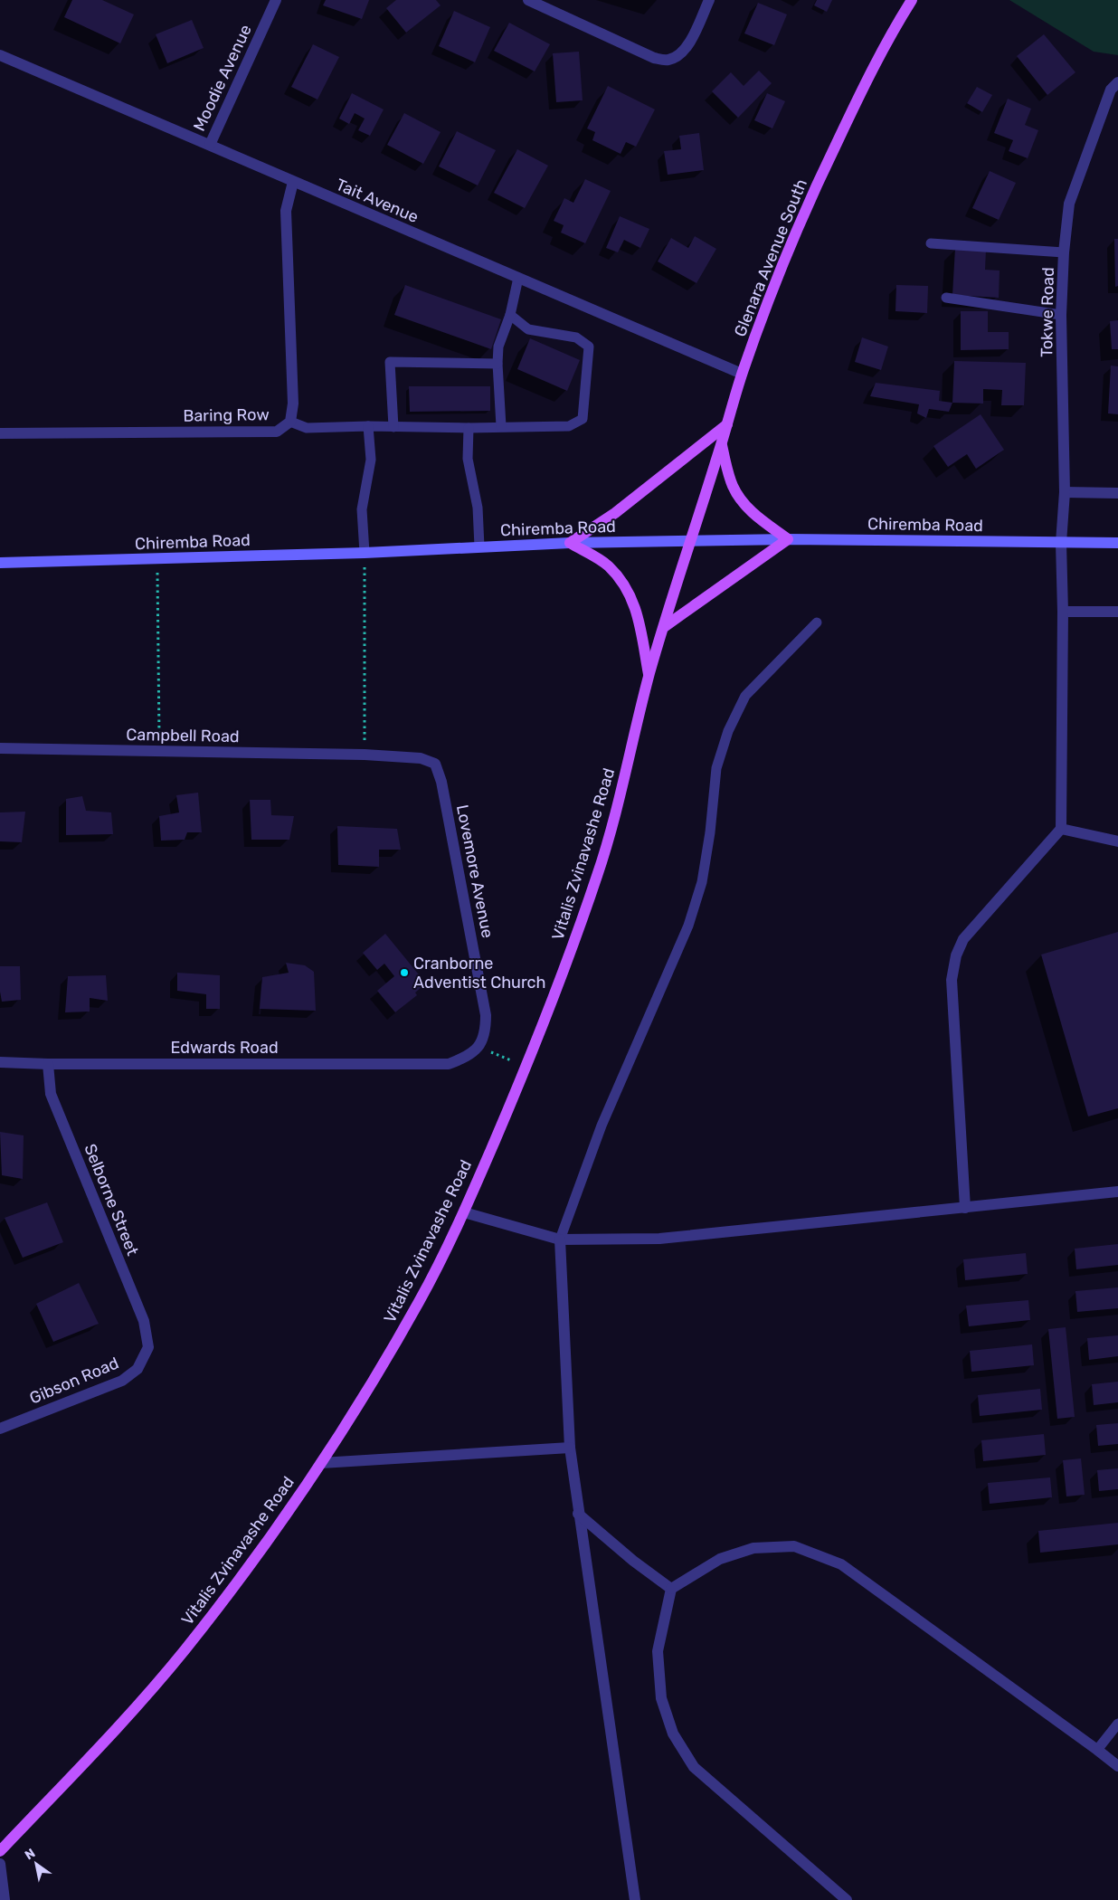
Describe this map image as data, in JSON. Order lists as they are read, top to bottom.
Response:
{
  "streets": {
    "main road": ["Glenara Avenue South", "Chiremba Road", "Vitalis Zvinavashe Road"],
    "street": [
      "Moodie Avenue",
      "Tait Avenue",
      "Tokwe Road",
      "Baring Row",
      "Campbell Road",
      "Lovemore Avenue",
      "Edwards Road",
      "Selborne Street",
      "Gibson Road"
    ]
  },
  "crossings": [
    ["Moodie Avenue", "Tait Avenue"],
    ["Tait Avenue", "Glenara Avenue South"],
    ["Tait Avenue", "Baring Row"],
    ["Glenara Avenue South", "Chiremba Road"],
    ["Glenara Avenue South", "Vitalis Zvinavashe Road"],
    ["Tokwe Road", "Chiremba Road"],
    ["Chiremba Road", "Vitalis Zvinavashe Road"],
    ["Campbell Road", "Lovemore Avenue"],
    ["Lovemore Avenue", "Edwards Road"],
    ["Edwards Road", "Selborne Street"],
    ["Selborne Street", "Gibson Road"]
  ],
  "places": ["Cranborne Adventist Church"],
  "north": "top left"
}
